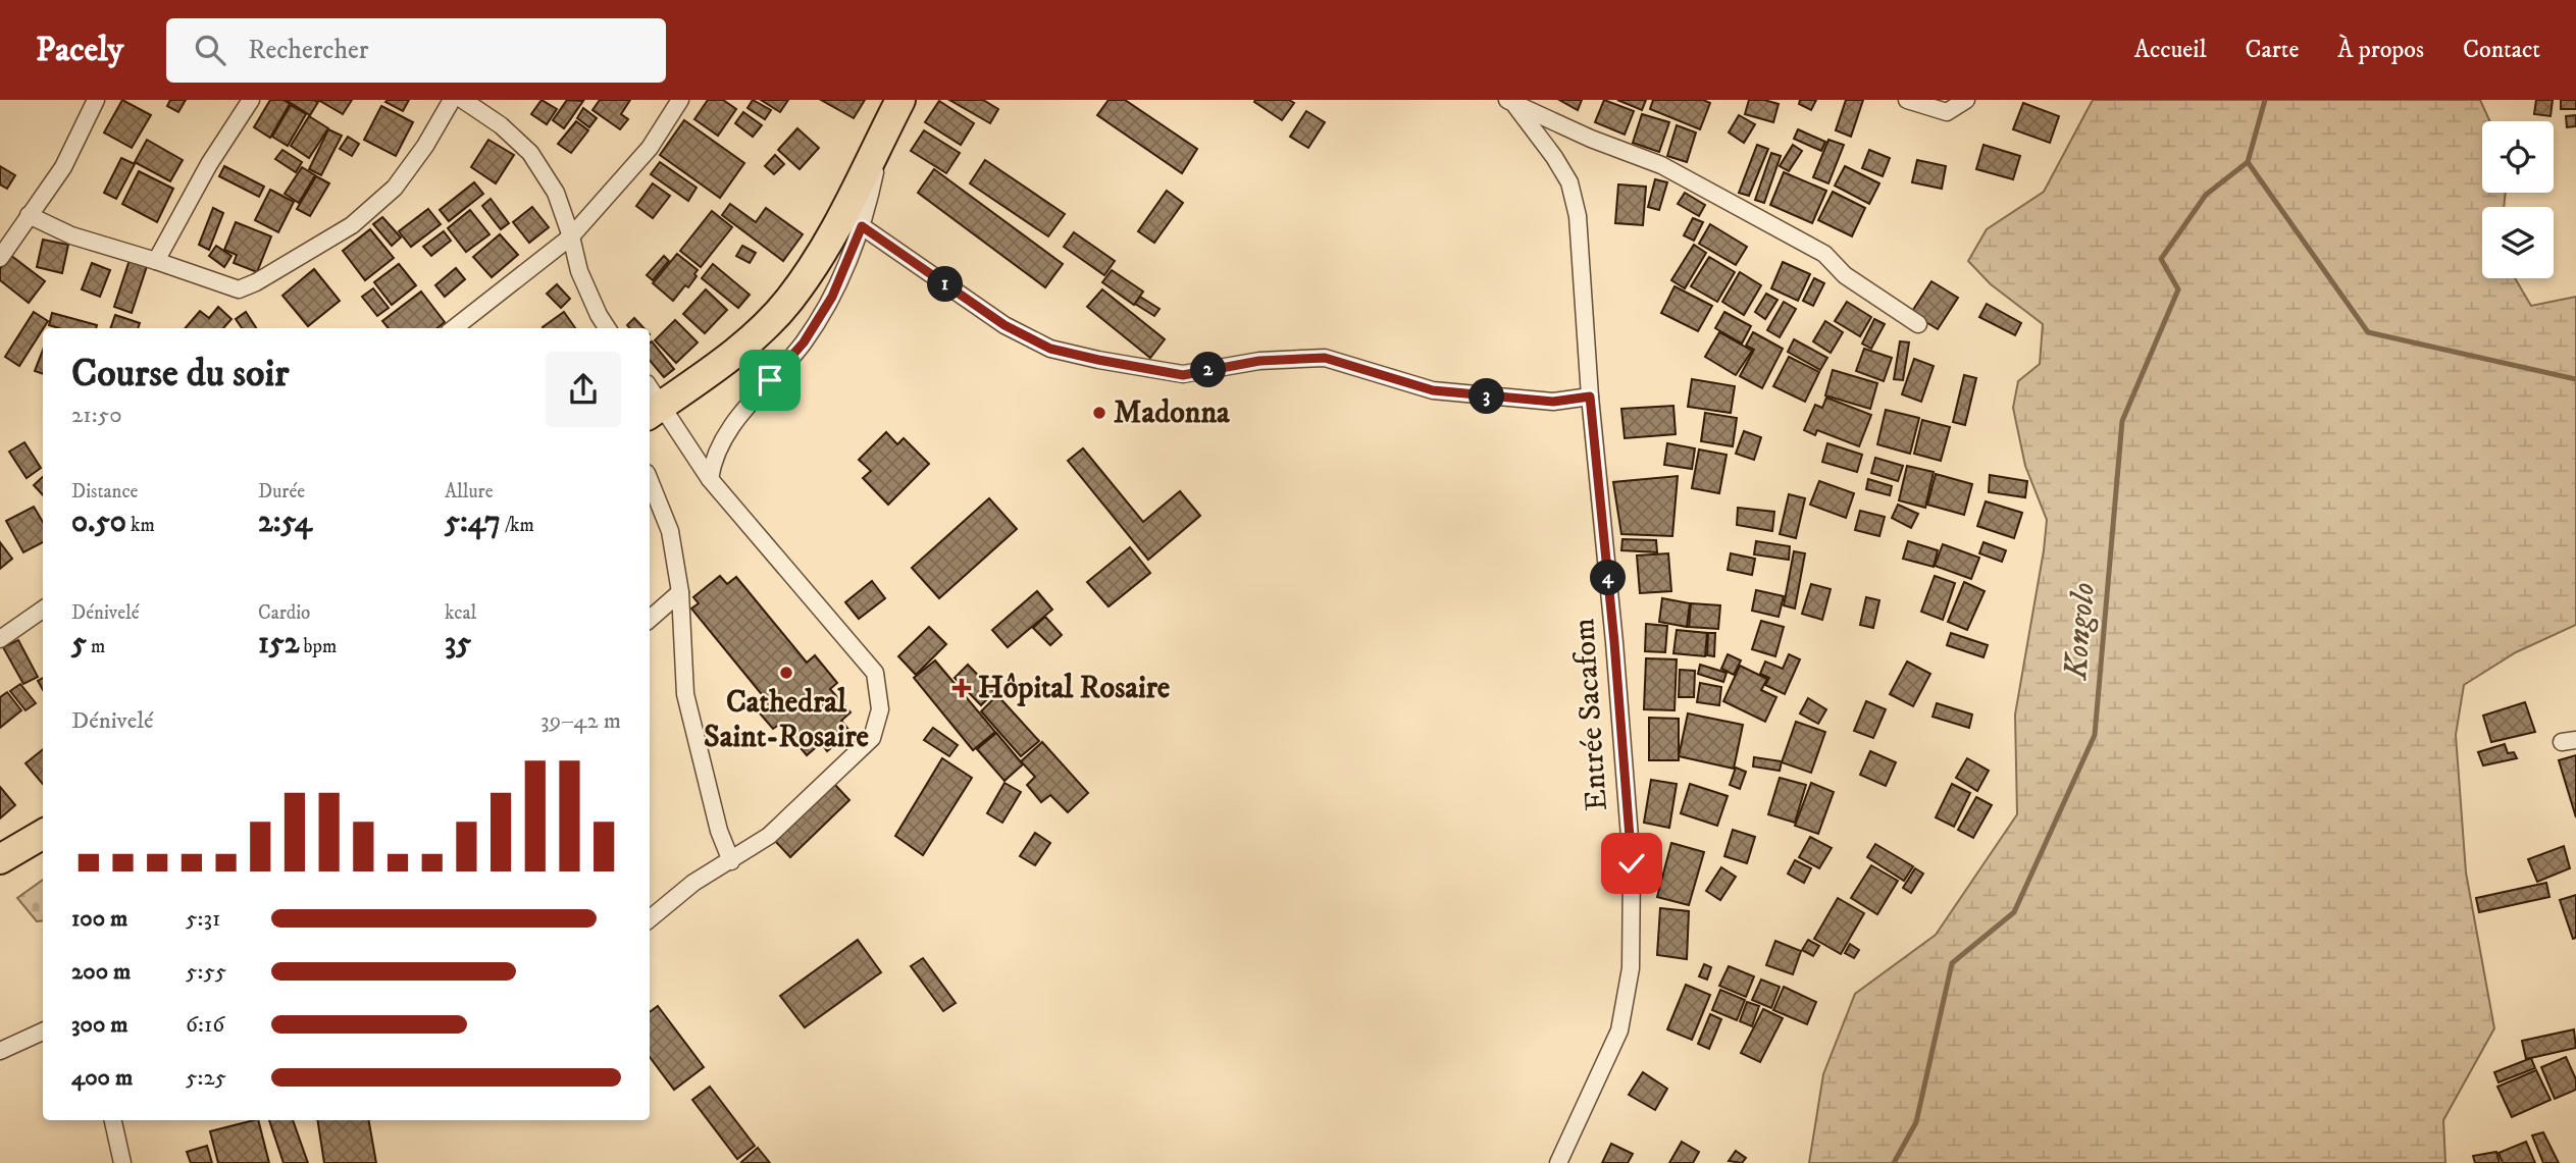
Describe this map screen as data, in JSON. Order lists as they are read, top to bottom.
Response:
{
  "streets": {
    "street": ["Entrée Sacafom"]
  },
  "water": ["Kongolo"],
  "places": {
    "other": ["Madonna", "Cathedral Saint-Rosaire"],
    "health": ["Hôpital Rosaire"]
  },
  "page": {
    "header": "Pacely",
    "search": "Rechercher",
    "nav": [
      "Accueil",
      "Carte",
      "À propos",
      "Contact"
    ],
    "pins": [
      "1",
      "2",
      "3",
      "4"
    ],
    "heading": ["Course du soir", "21:50"],
    "stats": [
      ["Distance", "0.50 km"],
      ["Durée", "2:54"],
      ["Allure", "5:47 /km"],
      ["Dénivelé", "5 m"],
      ["Cardio", "152 bpm"],
      ["kcal", "35"]
    ],
    "chart": ["Dénivelé", "39–42 m"],
    "list": [
      {
        "name": "100 m",
        "note": "5:31"
      },
      {
        "name": "200 m",
        "note": "5:55"
      },
      {
        "name": "300 m",
        "note": "6:16"
      },
      {
        "name": "400 m",
        "note": "5:25"
      }
    ]
  }
}
